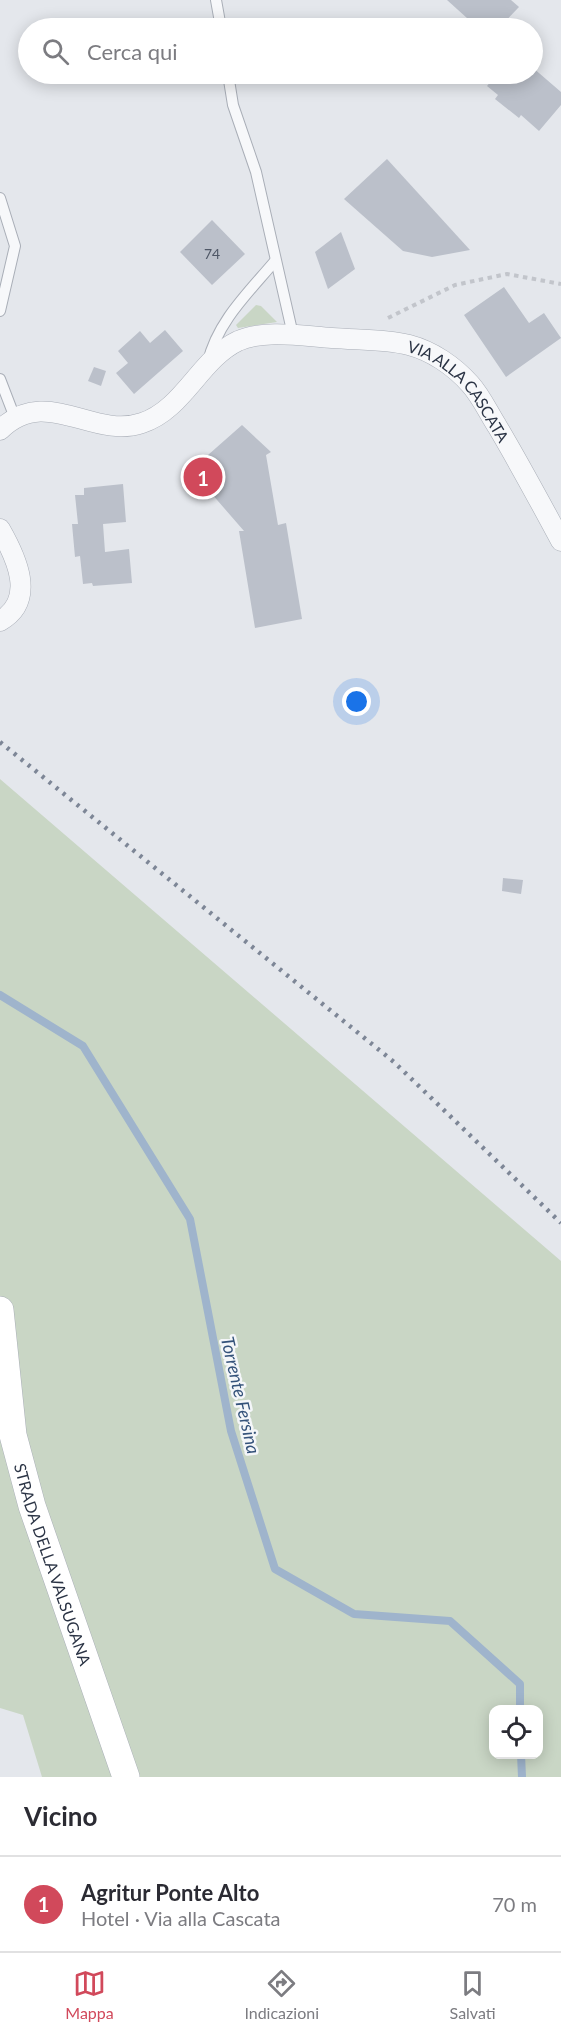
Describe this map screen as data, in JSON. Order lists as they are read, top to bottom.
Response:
{
  "streets": {
    "main road": ["STRADA DELLA VALSUGANA"],
    "street": ["VIA ALLA CASCATA"]
  },
  "water": ["Torrente Fersina"],
  "house_numbers": ["74"],
  "page": {
    "search": "Cerca qui",
    "pins": "1",
    "heading": "Vicino",
    "list": [
      {
        "mark": "1",
        "name": "Agritur Ponte Alto",
        "note": "Hotel · Via alla Cascata",
        "value": "70 m"
      }
    ],
    "nav": ["Mappa", "Indicazioni", "Salvati"]
  }
}
